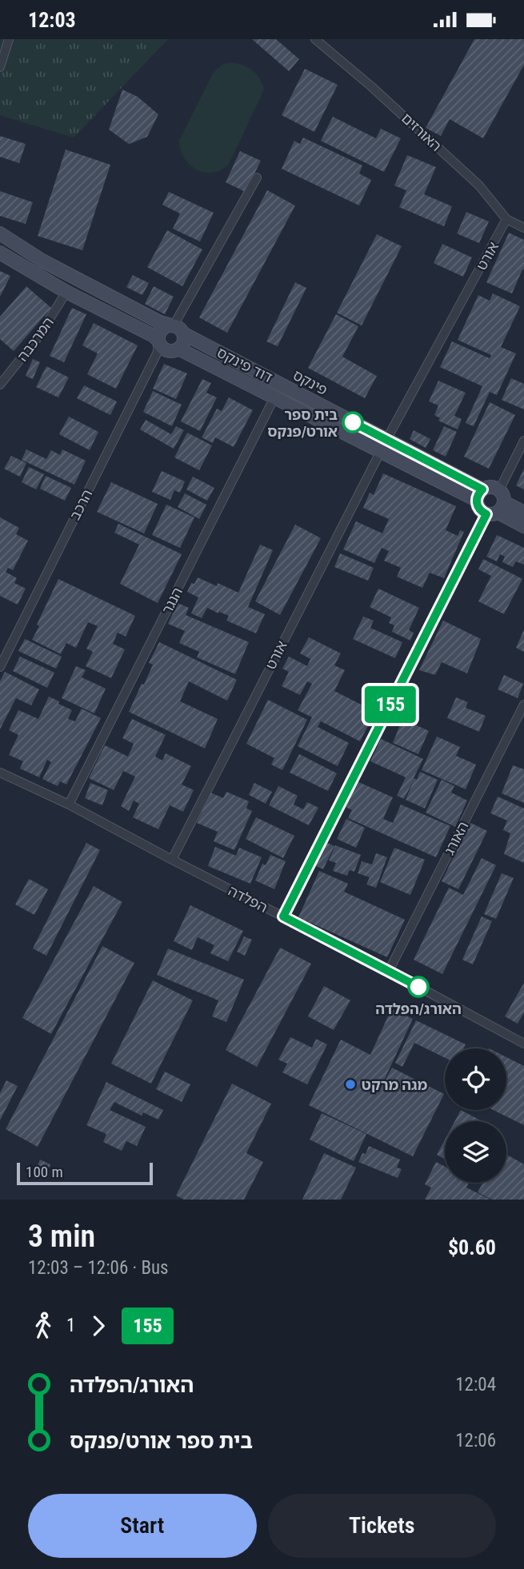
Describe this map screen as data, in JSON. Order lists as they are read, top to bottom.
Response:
{
  "streets": {
    "street": [
      "האורזים",
      "אורט",
      "המרכבה",
      "דוד פינקס",
      "פינקס",
      "הרכב",
      "הנגר",
      "האורג",
      "הפלדה"
    ]
  },
  "crossings": [
    ["האורזים", "אורט"],
    ["אורט", "דוד פינקס"],
    ["אורט", "פינקס"],
    ["אורט", "הפלדה"],
    ["דוד פינקס", "פינקס"],
    ["דוד פינקס", "הרכב"],
    ["דוד פינקס", "הנגר"],
    ["פינקס", "הרכב"],
    ["הנגר", "הפלדה"],
    ["האורג", "הפלדה"]
  ],
  "places": ["בית ספר אורט/פנקס", "האורג/הפלדה", "מגה מרקט"],
  "lines": ["bus line 155"],
  "scale_bar": "100 m",
  "page": {
    "status": "12:03",
    "on_map": "155",
    "scale": "100 m",
    "heading": ["3 min", "12:03 – 12:06 · Bus", "$0.60"],
    "legs": ["1", "155"],
    "list": [
      {
        "name": "האורג/הפלדה",
        "value": "12:04"
      },
      {
        "name": "בית ספר אורט/פנקס",
        "value": "12:06"
      }
    ],
    "buttons": ["Start", "Tickets"]
  }
}
